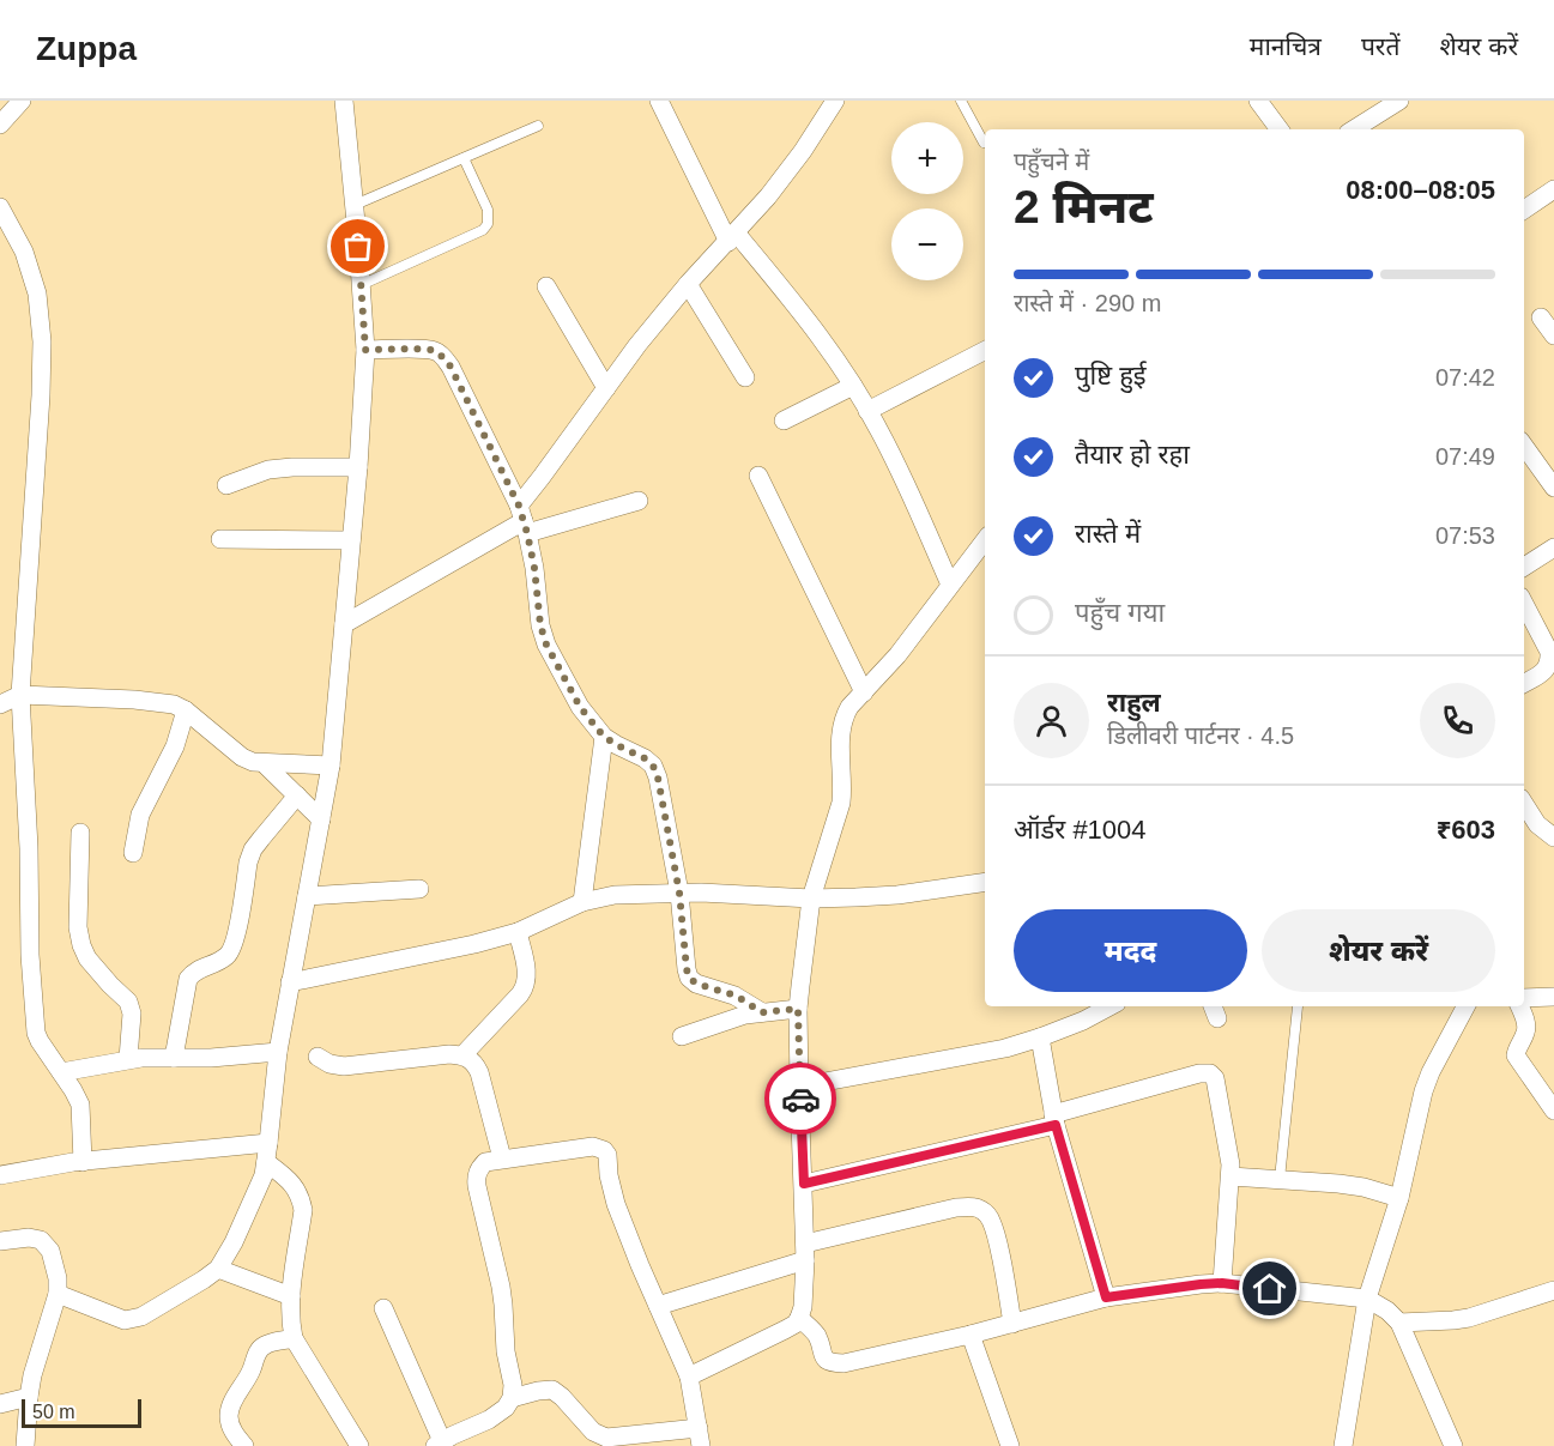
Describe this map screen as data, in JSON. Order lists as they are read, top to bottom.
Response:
{
  "scale_bar": "50 m",
  "page": {
    "header": "Zuppa",
    "nav": ["मानचित्र", "परतें", "शेयर करें"],
    "map_buttons": ["+", "−"],
    "heading": ["2 मिनट", "पहुँचने में", "08:00–08:05"],
    "panel": [
      "राहुल",
      "डिलीवरी पार्टनर · 4.5",
      "ऑर्डर #1004",
      "₹603"
    ],
    "bar": "रास्ते में · 290 m",
    "list": [
      ["पुष्टि हुई", "07:42"],
      ["तैयार हो रहा", "07:49"],
      ["रास्ते में", "07:53"],
      "पहुँच गया"
    ],
    "buttons": ["मदद", "शेयर करें"],
    "scale": "50 m"
  }
}
